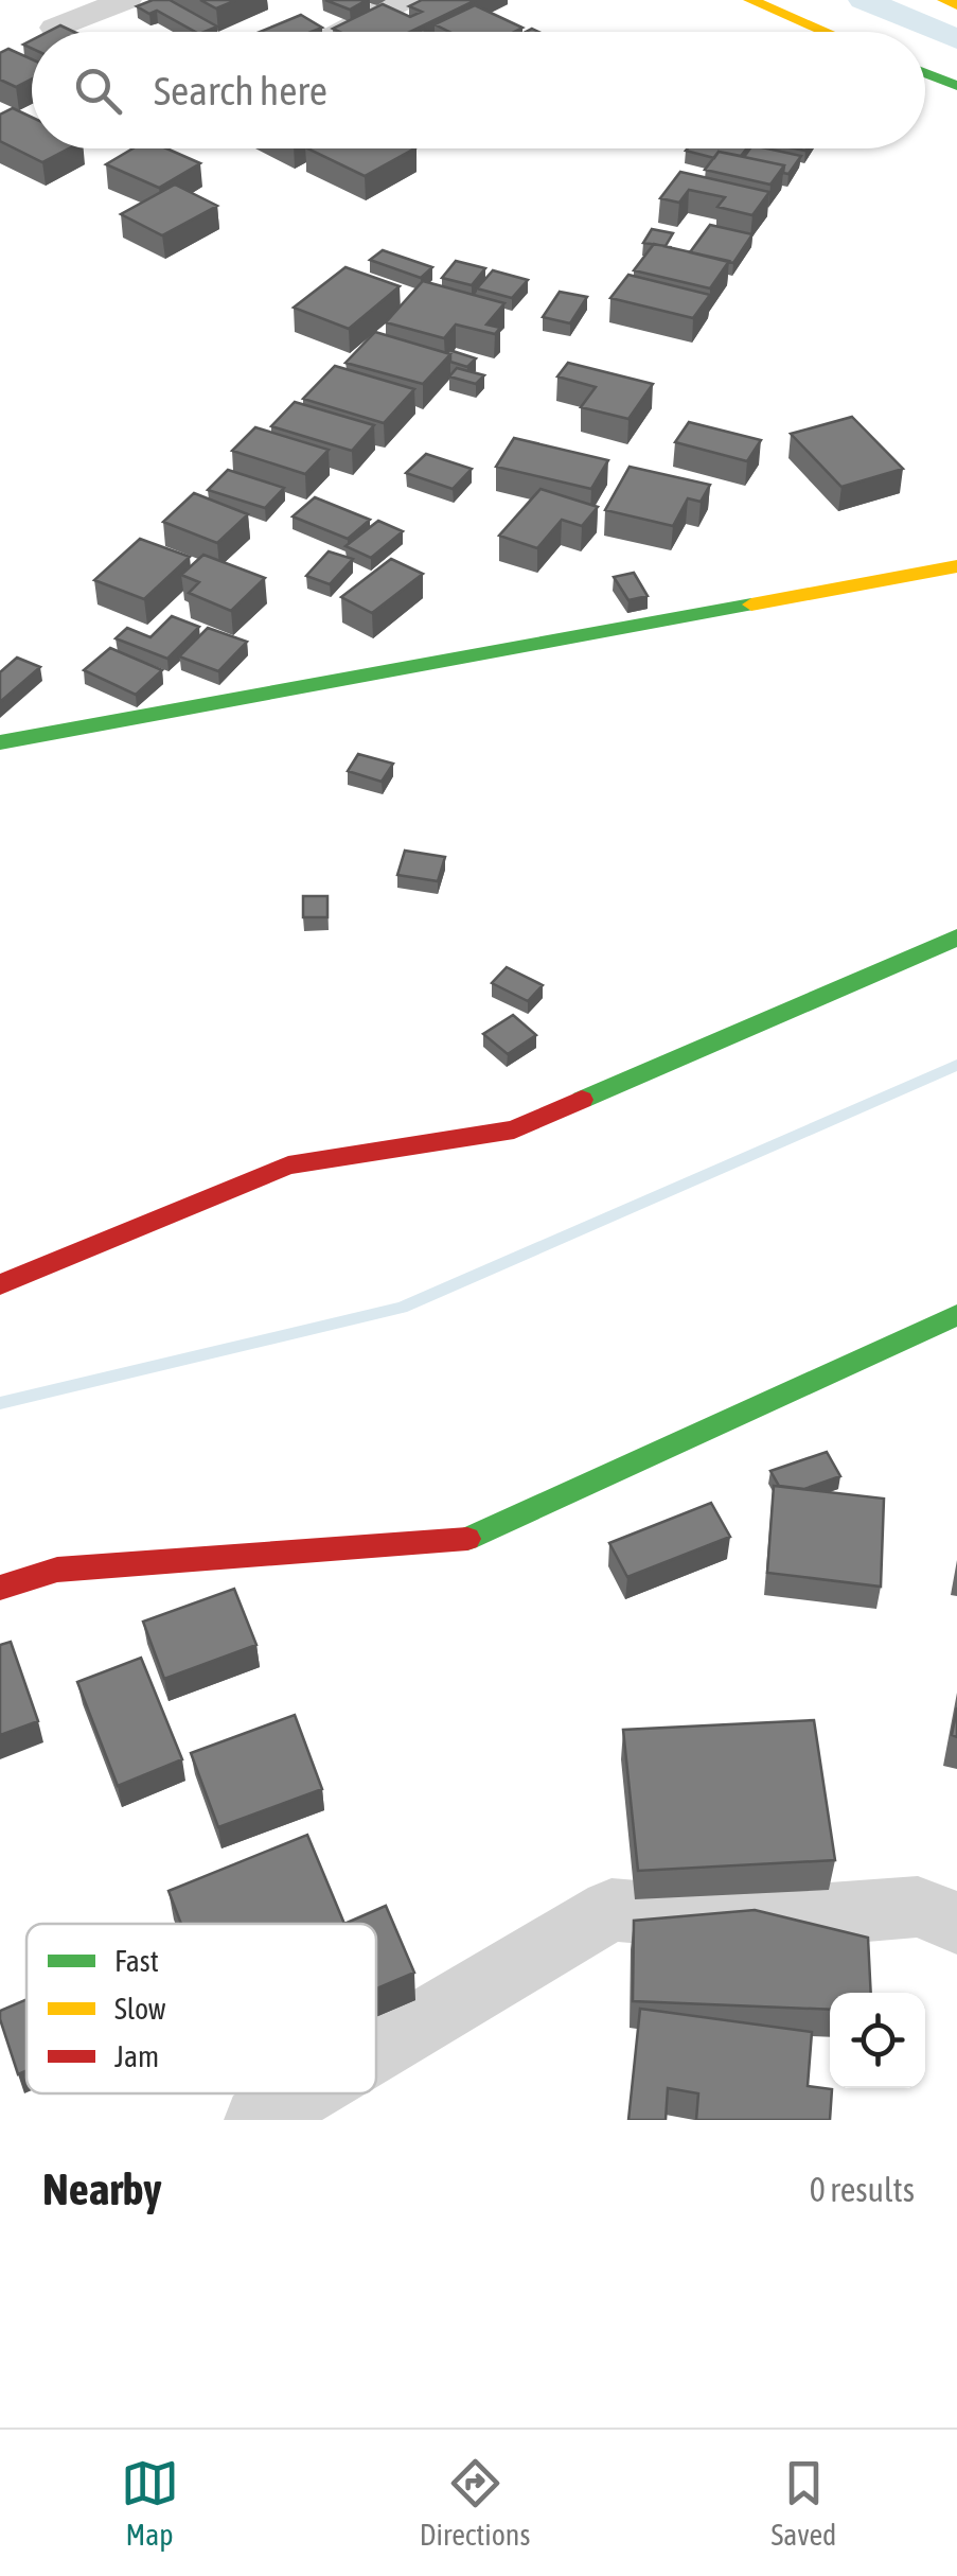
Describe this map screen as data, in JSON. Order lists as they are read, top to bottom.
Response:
{
  "legend": ["Fast", "Slow", "Jam"],
  "page": {
    "search": "Search here",
    "heading": ["Nearby", "0 results"],
    "nav": ["Map", "Directions", "Saved"]
  }
}
